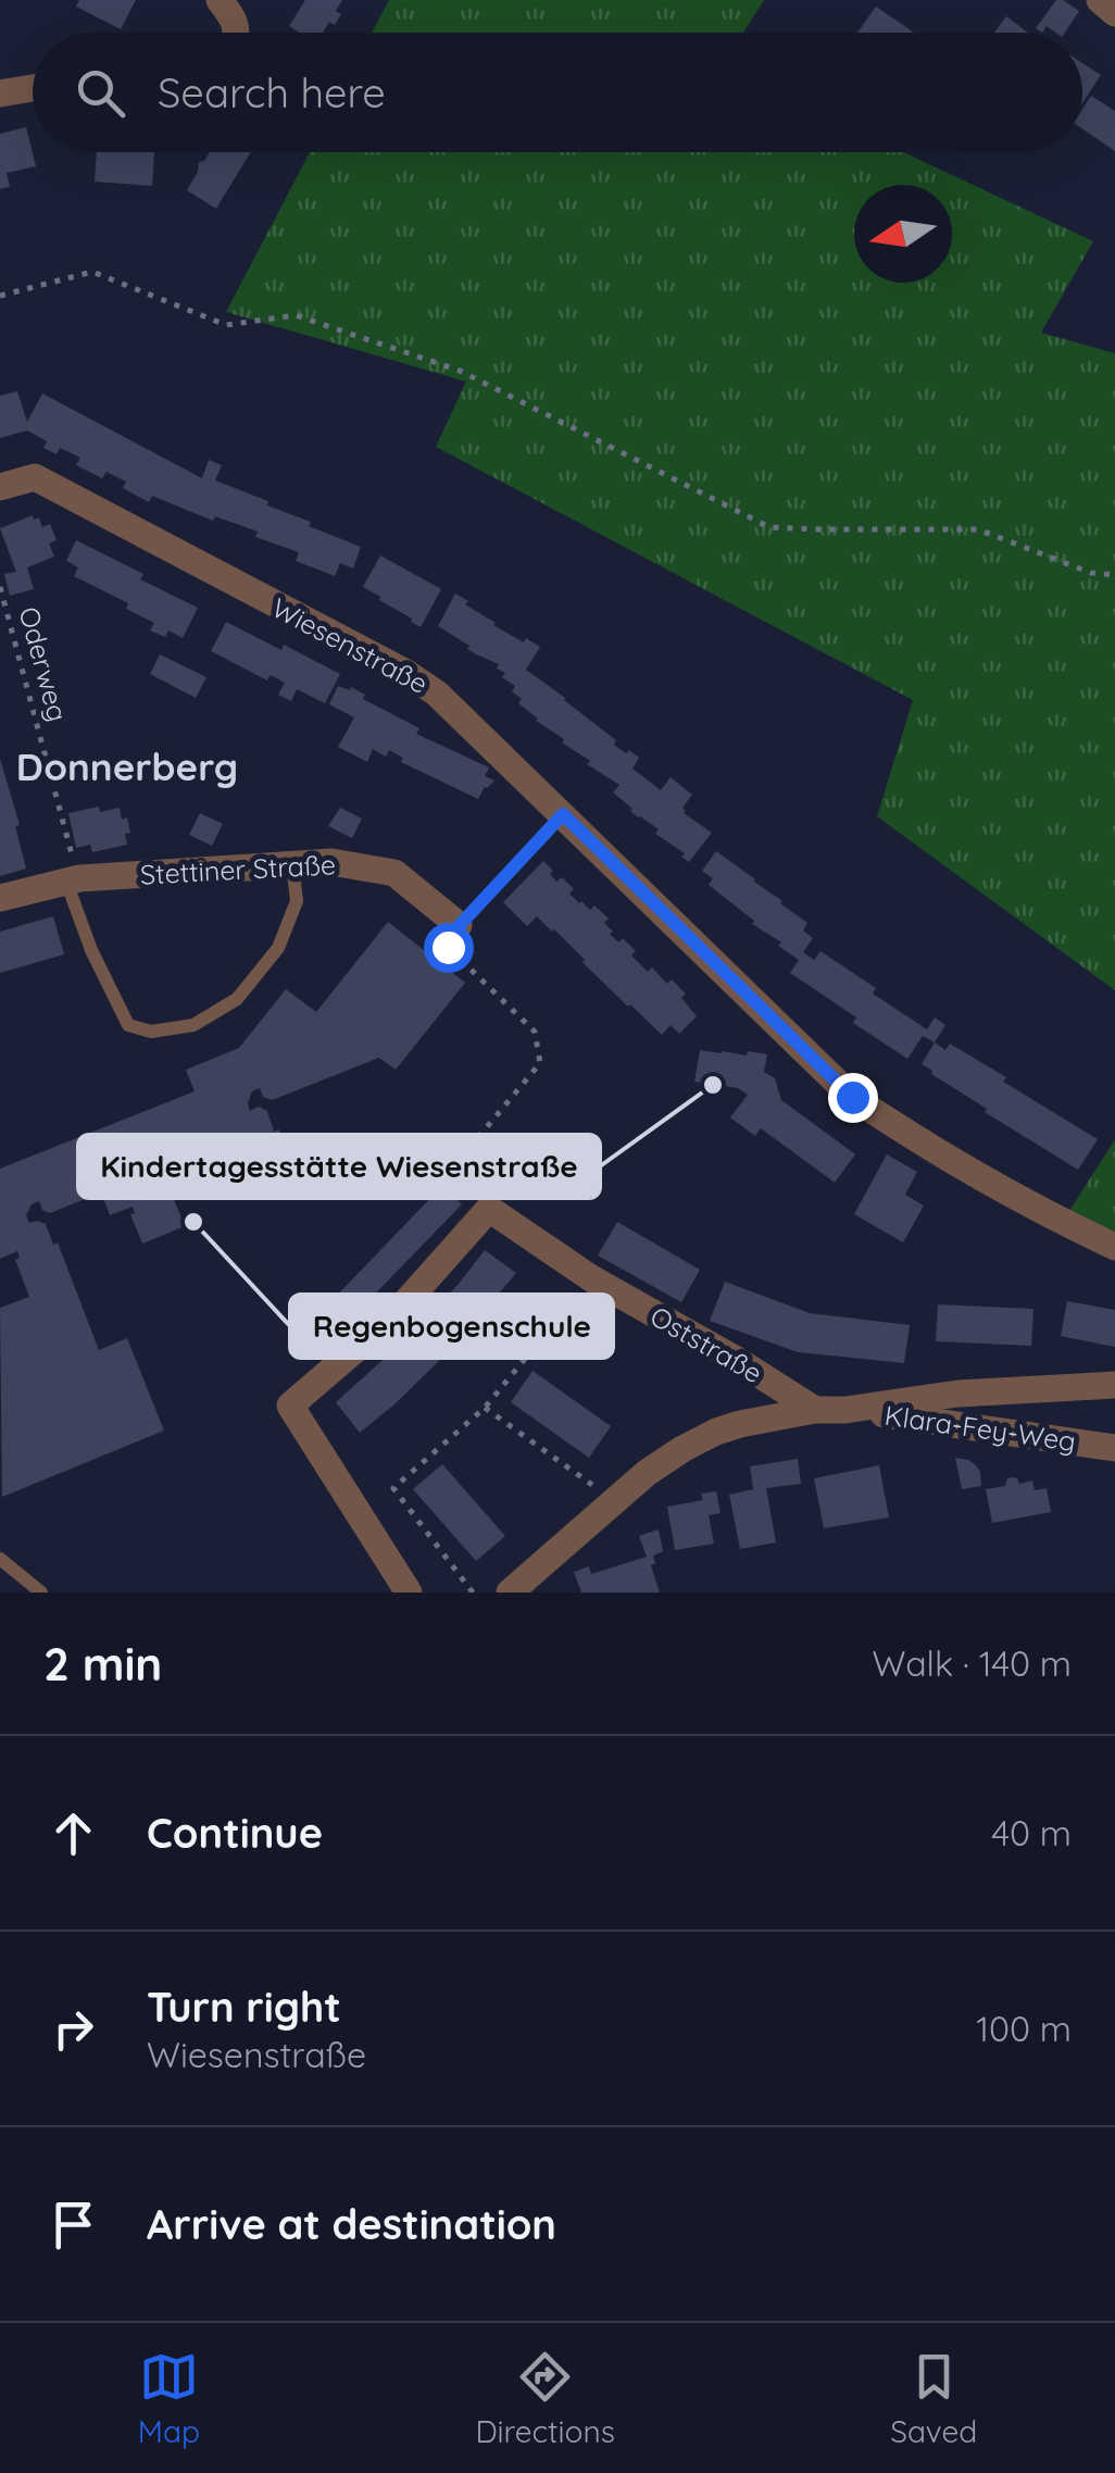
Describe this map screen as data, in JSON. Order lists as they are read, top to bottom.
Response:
{
  "streets": {
    "street": [
      "Wiesenstraße",
      "Stettiner Straße",
      "Oststraße",
      "Klara-Fey-Weg"
    ],
    "path": ["Oderweg"]
  },
  "crossings": [
    ["Oderweg", "Stettiner Straße"],
    ["Oststraße", "Klara-Fey-Weg"]
  ],
  "districts": ["Donnerberg"],
  "places": ["Kindertagesstätte Wiesenstraße", "Regenbogenschule"],
  "north": "left",
  "page": {
    "search": "Search here",
    "heading": ["2 min", "Walk · 140 m"],
    "list": [
      ["Continue", "40 m"],
      ["Turn right", "Wiesenstraße", "100 m"],
      "Arrive at destination"
    ],
    "nav": ["Map", "Directions", "Saved"]
  }
}
